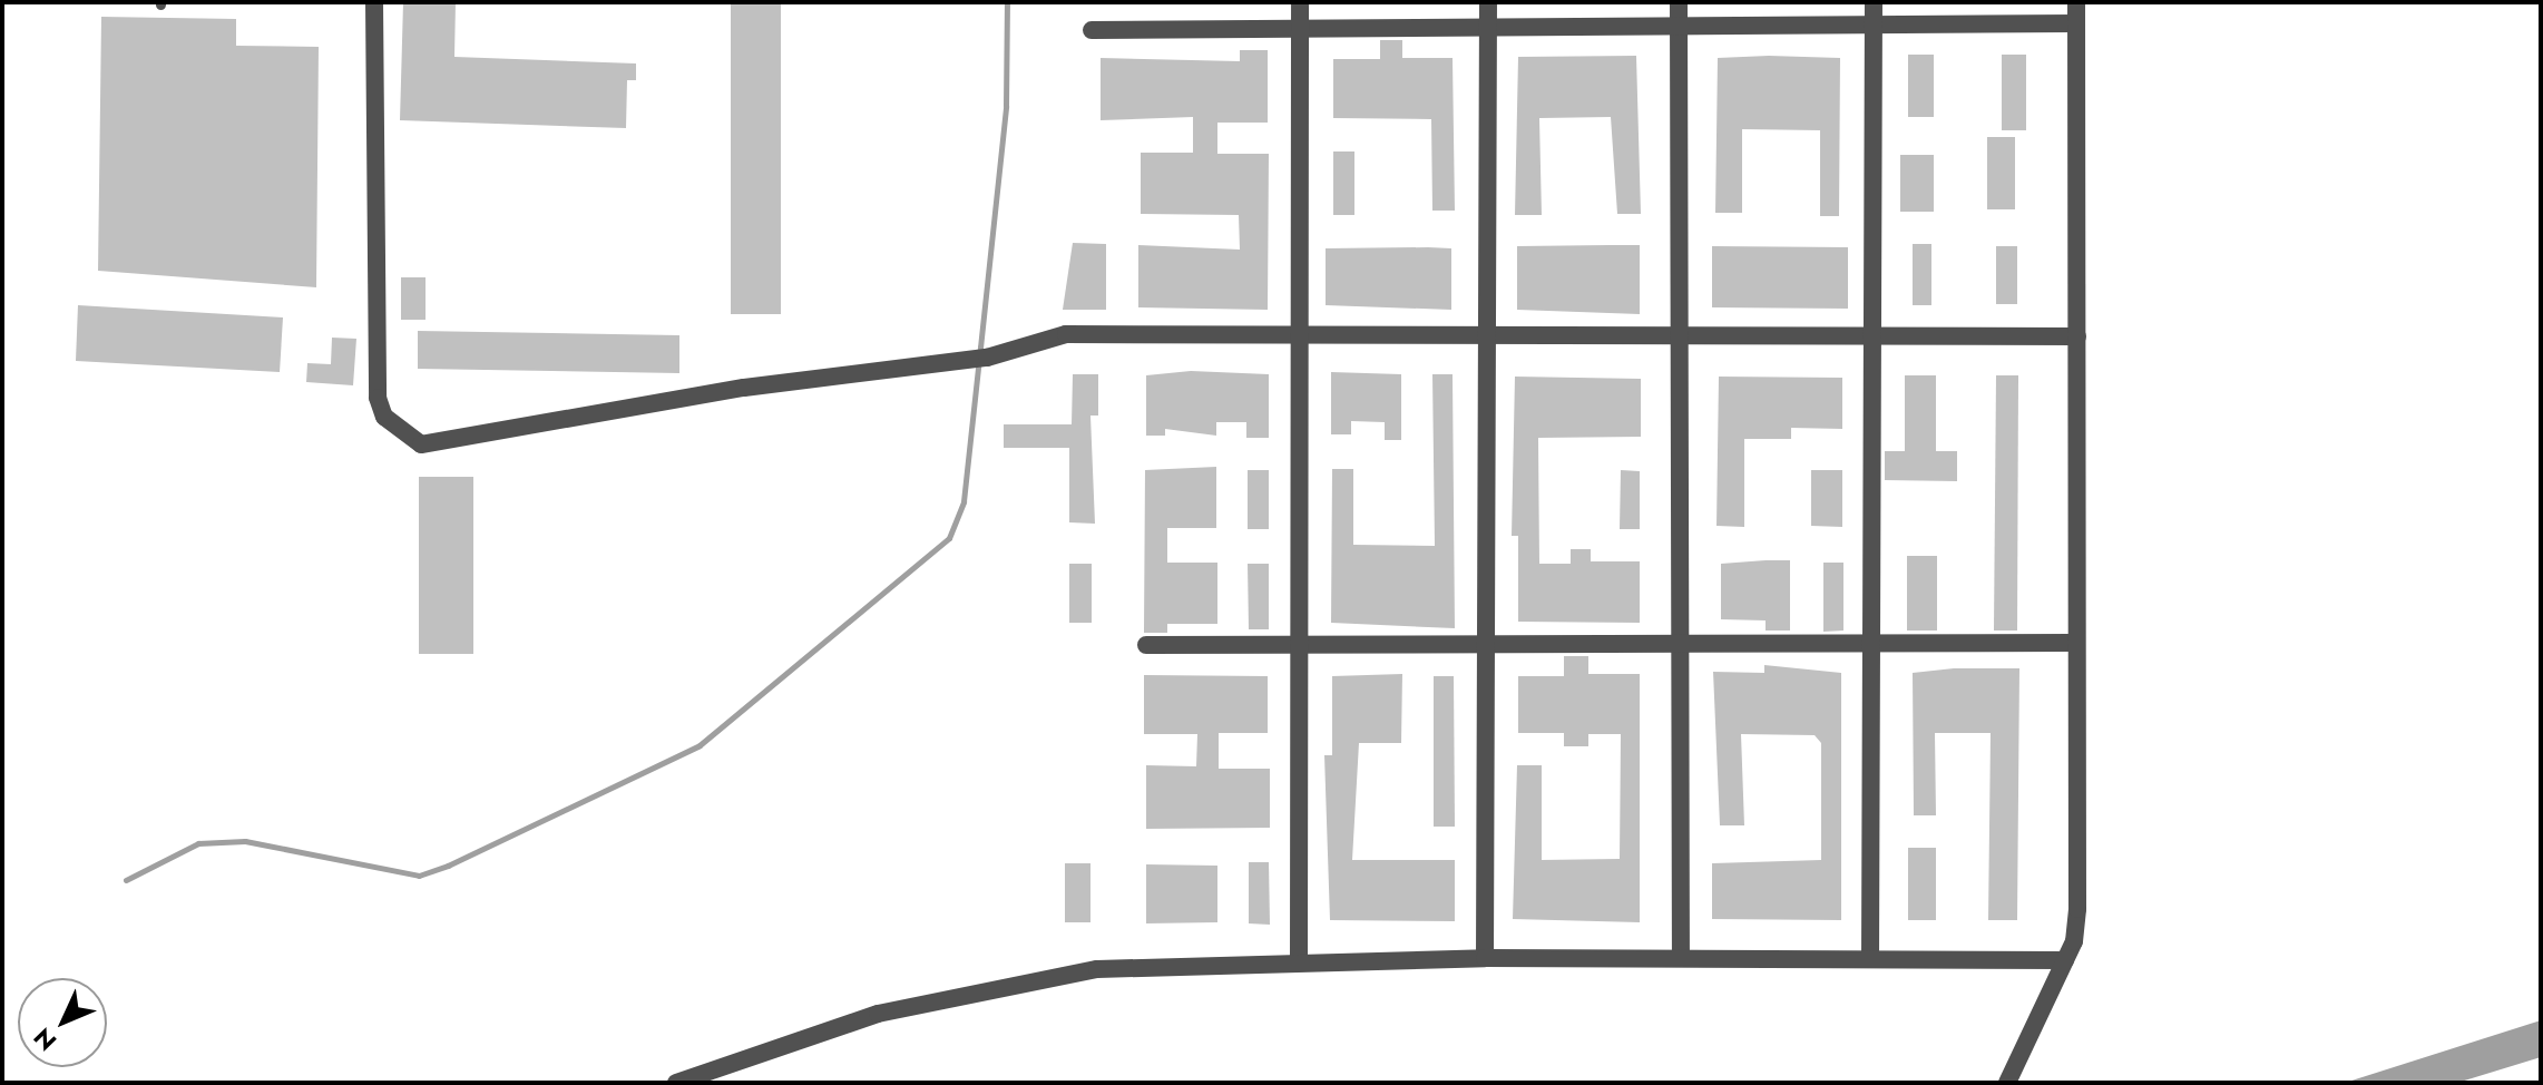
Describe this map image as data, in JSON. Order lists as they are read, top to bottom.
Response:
{
  "north": "bottom left"
}
